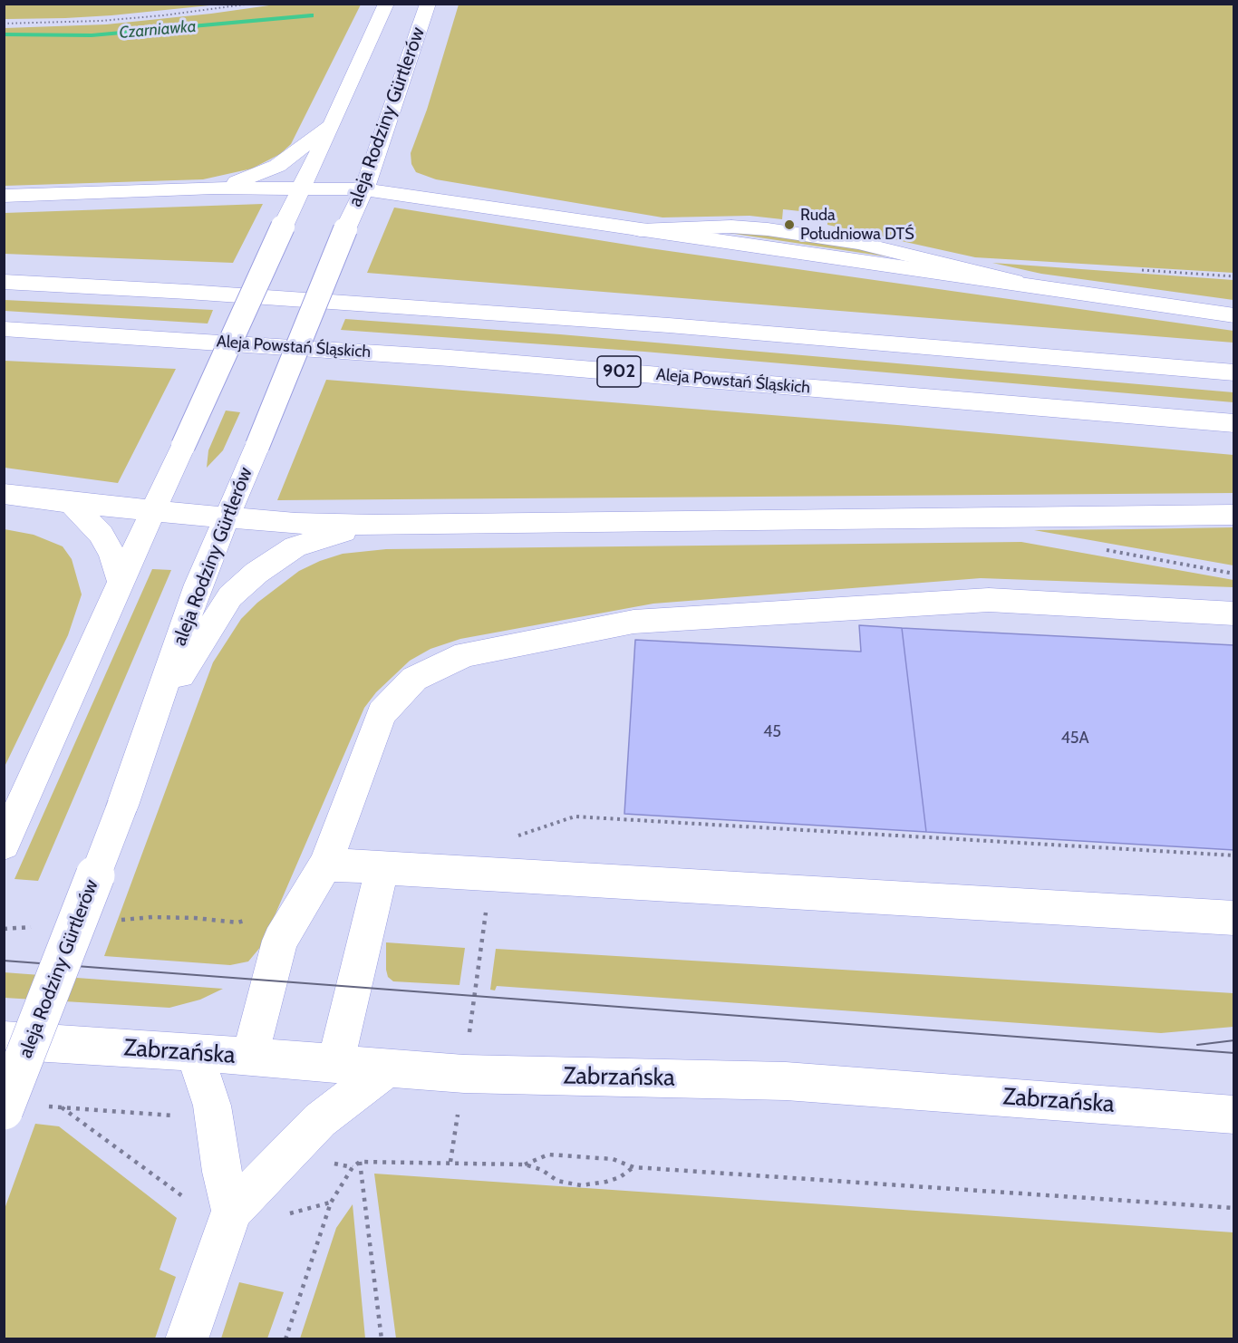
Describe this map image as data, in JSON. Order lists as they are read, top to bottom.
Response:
{
  "streets": {
    "main road": [
      "aleja Rodziny Gürtlerów",
      "Aleja Powstań Śląskich",
      "902",
      "Zabrzańska"
    ]
  },
  "water": ["Czarniawka"],
  "places": ["Ruda Południowa DTŚ"],
  "house_numbers": ["45", "45A"]
}
